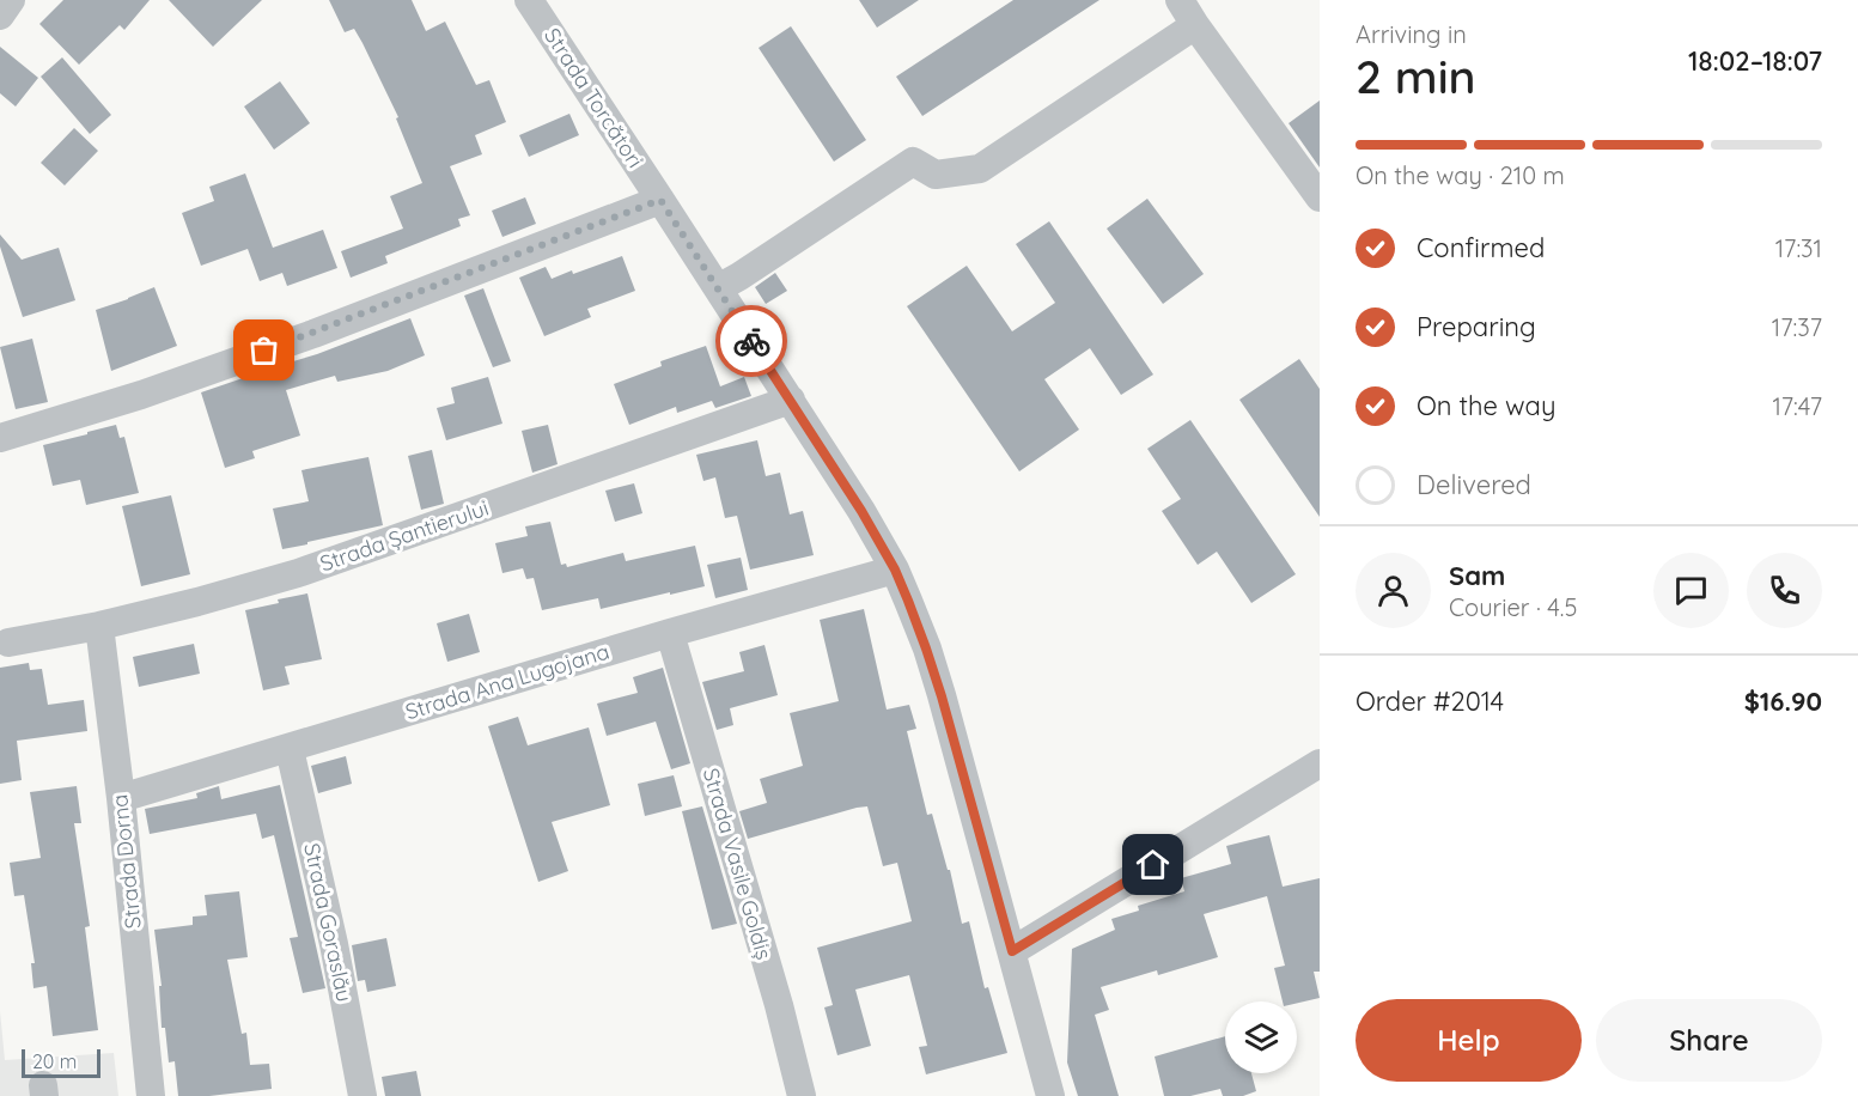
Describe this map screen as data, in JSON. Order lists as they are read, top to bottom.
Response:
{
  "streets": {
    "street": [
      "Strada Torcători",
      "Strada Șantierului",
      "Strada Ana Lugojana",
      "Strada Dorna",
      "Strada Vasile Goldiș",
      "Strada Goraslău"
    ]
  },
  "crossings": [
    ["Strada Torcători", "Strada Șantierului"],
    ["Strada Torcători", "Strada Ana Lugojana"],
    ["Strada Șantierului", "Strada Dorna"],
    ["Strada Ana Lugojana", "Strada Dorna"],
    ["Strada Ana Lugojana", "Strada Vasile Goldiș"],
    ["Strada Ana Lugojana", "Strada Goraslău"]
  ],
  "scale_bar": "20 m",
  "page": {
    "heading": ["2 min", "Arriving in", "18:02–18:07"],
    "panel": [
      "Sam",
      "Courier · 4.5",
      "Order #2014",
      "$16.90"
    ],
    "bar": "On the way · 210 m",
    "list": [
      ["Confirmed", "17:31"],
      ["Preparing", "17:37"],
      ["On the way", "17:47"],
      "Delivered"
    ],
    "buttons": ["Help", "Share"],
    "scale": "20 m"
  }
}
